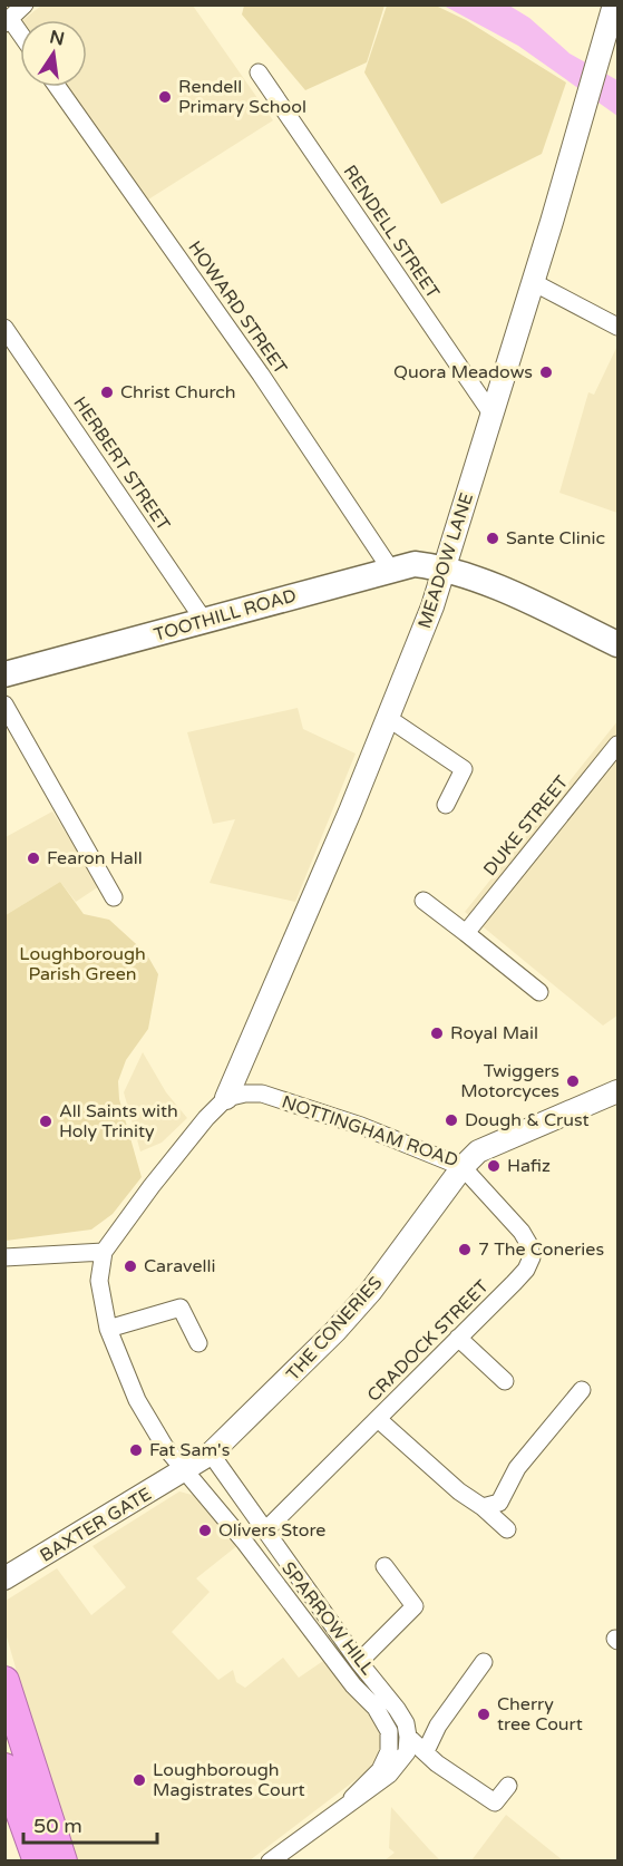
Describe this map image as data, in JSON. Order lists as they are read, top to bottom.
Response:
{
  "streets": {
    "main road": ["TOOTHILL ROAD"],
    "street": [
      "RENDELL STREET",
      "HOWARD STREET",
      "HERBERT STREET",
      "MEADOW LANE",
      "DUKE STREET",
      "NOTTINGHAM ROAD",
      "THE CONERIES",
      "CRADOCK STREET",
      "BAXTER GATE",
      "SPARROW HILL"
    ]
  },
  "crossings": [
    ["RENDELL STREET", "MEADOW LANE"],
    ["HOWARD STREET", "TOOTHILL ROAD"],
    ["HERBERT STREET", "TOOTHILL ROAD"],
    ["MEADOW LANE", "TOOTHILL ROAD"],
    ["MEADOW LANE", "NOTTINGHAM ROAD"],
    ["MEADOW LANE", "SPARROW HILL"],
    ["NOTTINGHAM ROAD", "THE CONERIES"],
    ["NOTTINGHAM ROAD", "CRADOCK STREET"],
    ["NOTTINGHAM ROAD", "SPARROW HILL"],
    ["THE CONERIES", "CRADOCK STREET"],
    ["THE CONERIES", "BAXTER GATE"],
    ["THE CONERIES", "SPARROW HILL"],
    ["CRADOCK STREET", "SPARROW HILL"],
    ["BAXTER GATE", "SPARROW HILL"]
  ],
  "parks": ["Loughborough Parish Green"],
  "places": [
    "Rendell Primary School",
    "Quora Meadows",
    "Christ Church",
    "Sante Clinic",
    "Fearon Hall",
    "Royal Mail",
    "Twiggers Motorcyces",
    "Dough & Crust",
    "All Saints with Holy Trinity",
    "Hafiz",
    "7 The Coneries",
    "Caravelli",
    "Fat Sam's",
    "Olivers Store",
    "Cherry tree Court",
    "Loughborough Magistrates Court"
  ],
  "scale_bar": "50 m",
  "north": "top"
}
